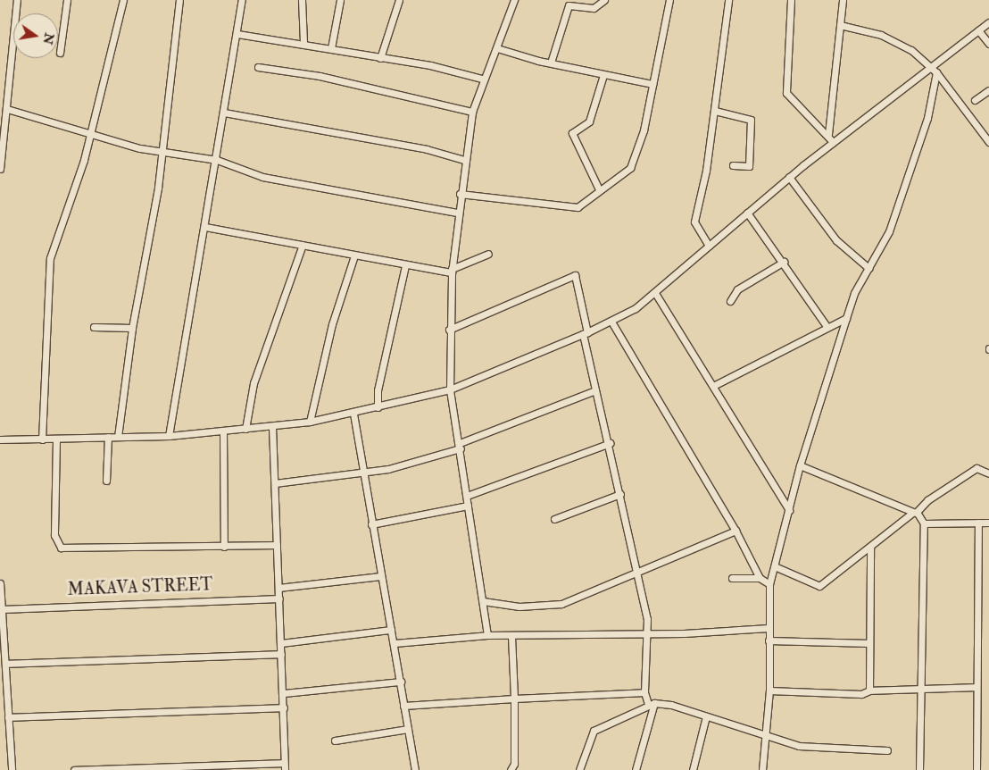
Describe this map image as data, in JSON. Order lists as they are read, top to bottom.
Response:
{
  "streets": {
    "street": ["MAKAVA STREET"]
  },
  "north": "right"
}
